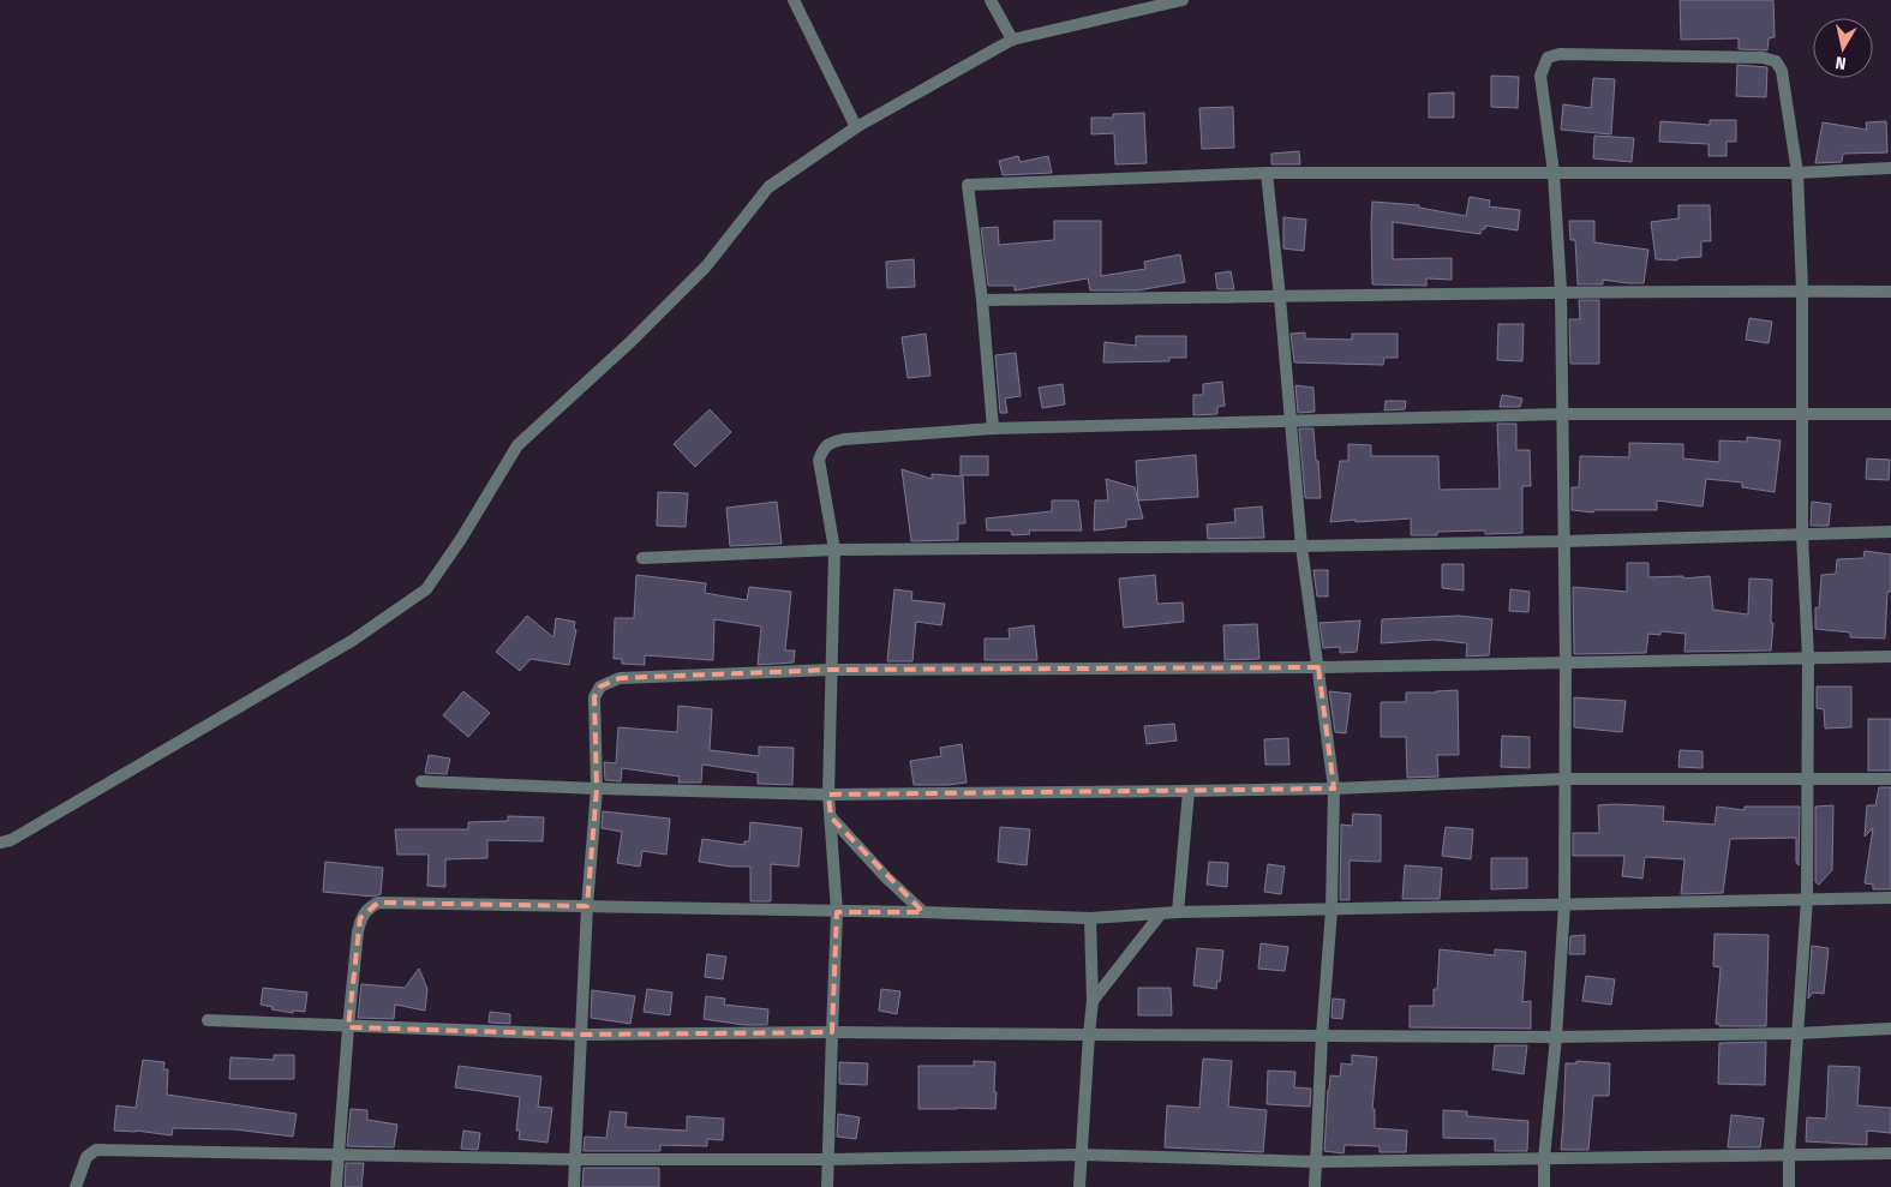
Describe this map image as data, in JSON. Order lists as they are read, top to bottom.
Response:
{
  "north": "bottom"
}
